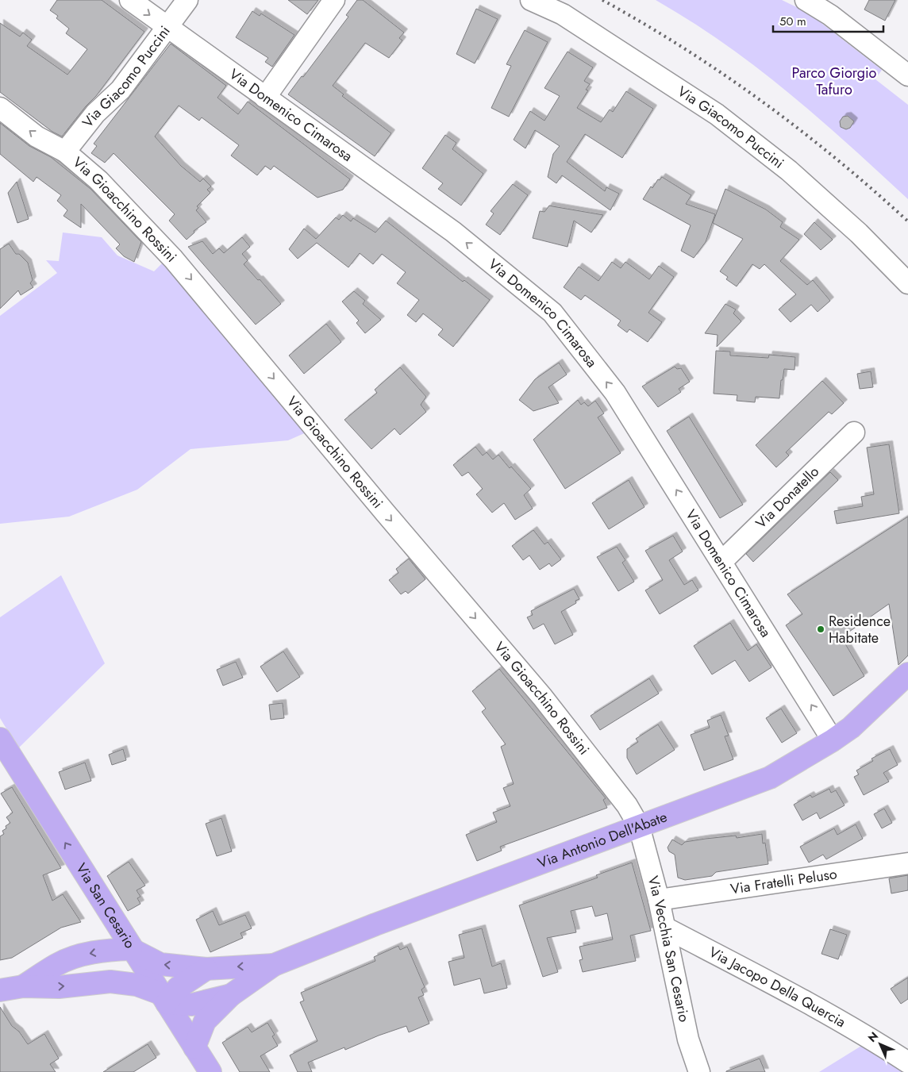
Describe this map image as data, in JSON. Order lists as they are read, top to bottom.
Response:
{
  "streets": {
    "main road": ["Via Antonio Dell'Abate", "Via San Cesario"],
    "street": [
      "Via Giacomo Puccini",
      "Via Domenico Cimarosa",
      "Via Gioacchino Rossini",
      "Via Donatello",
      "Via Fratelli Peluso",
      "Via Vecchia San Cesario",
      "Via Jacopo Della Quercia"
    ]
  },
  "crossings": [
    ["Via Giacomo Puccini", "Via Domenico Cimarosa"],
    ["Via Giacomo Puccini", "Via Gioacchino Rossini"],
    ["Via Domenico Cimarosa", "Via Donatello"],
    ["Via Domenico Cimarosa", "Via Antonio Dell'Abate"],
    ["Via Gioacchino Rossini", "Via Antonio Dell'Abate"],
    ["Via Gioacchino Rossini", "Via Vecchia San Cesario"],
    ["Via Antonio Dell'Abate", "Via San Cesario"],
    ["Via Antonio Dell'Abate", "Via Vecchia San Cesario"],
    ["Via Fratelli Peluso", "Via Vecchia San Cesario"],
    ["Via Vecchia San Cesario", "Via Jacopo Della Quercia"]
  ],
  "one_way": ["Via Domenico Cimarosa", "Via Gioacchino Rossini", "Via San Cesario"],
  "parks": ["Parco Giorgio Tafuro"],
  "places": ["Residence Habitate"],
  "scale_bar": "50 m",
  "north": "top left"
}
